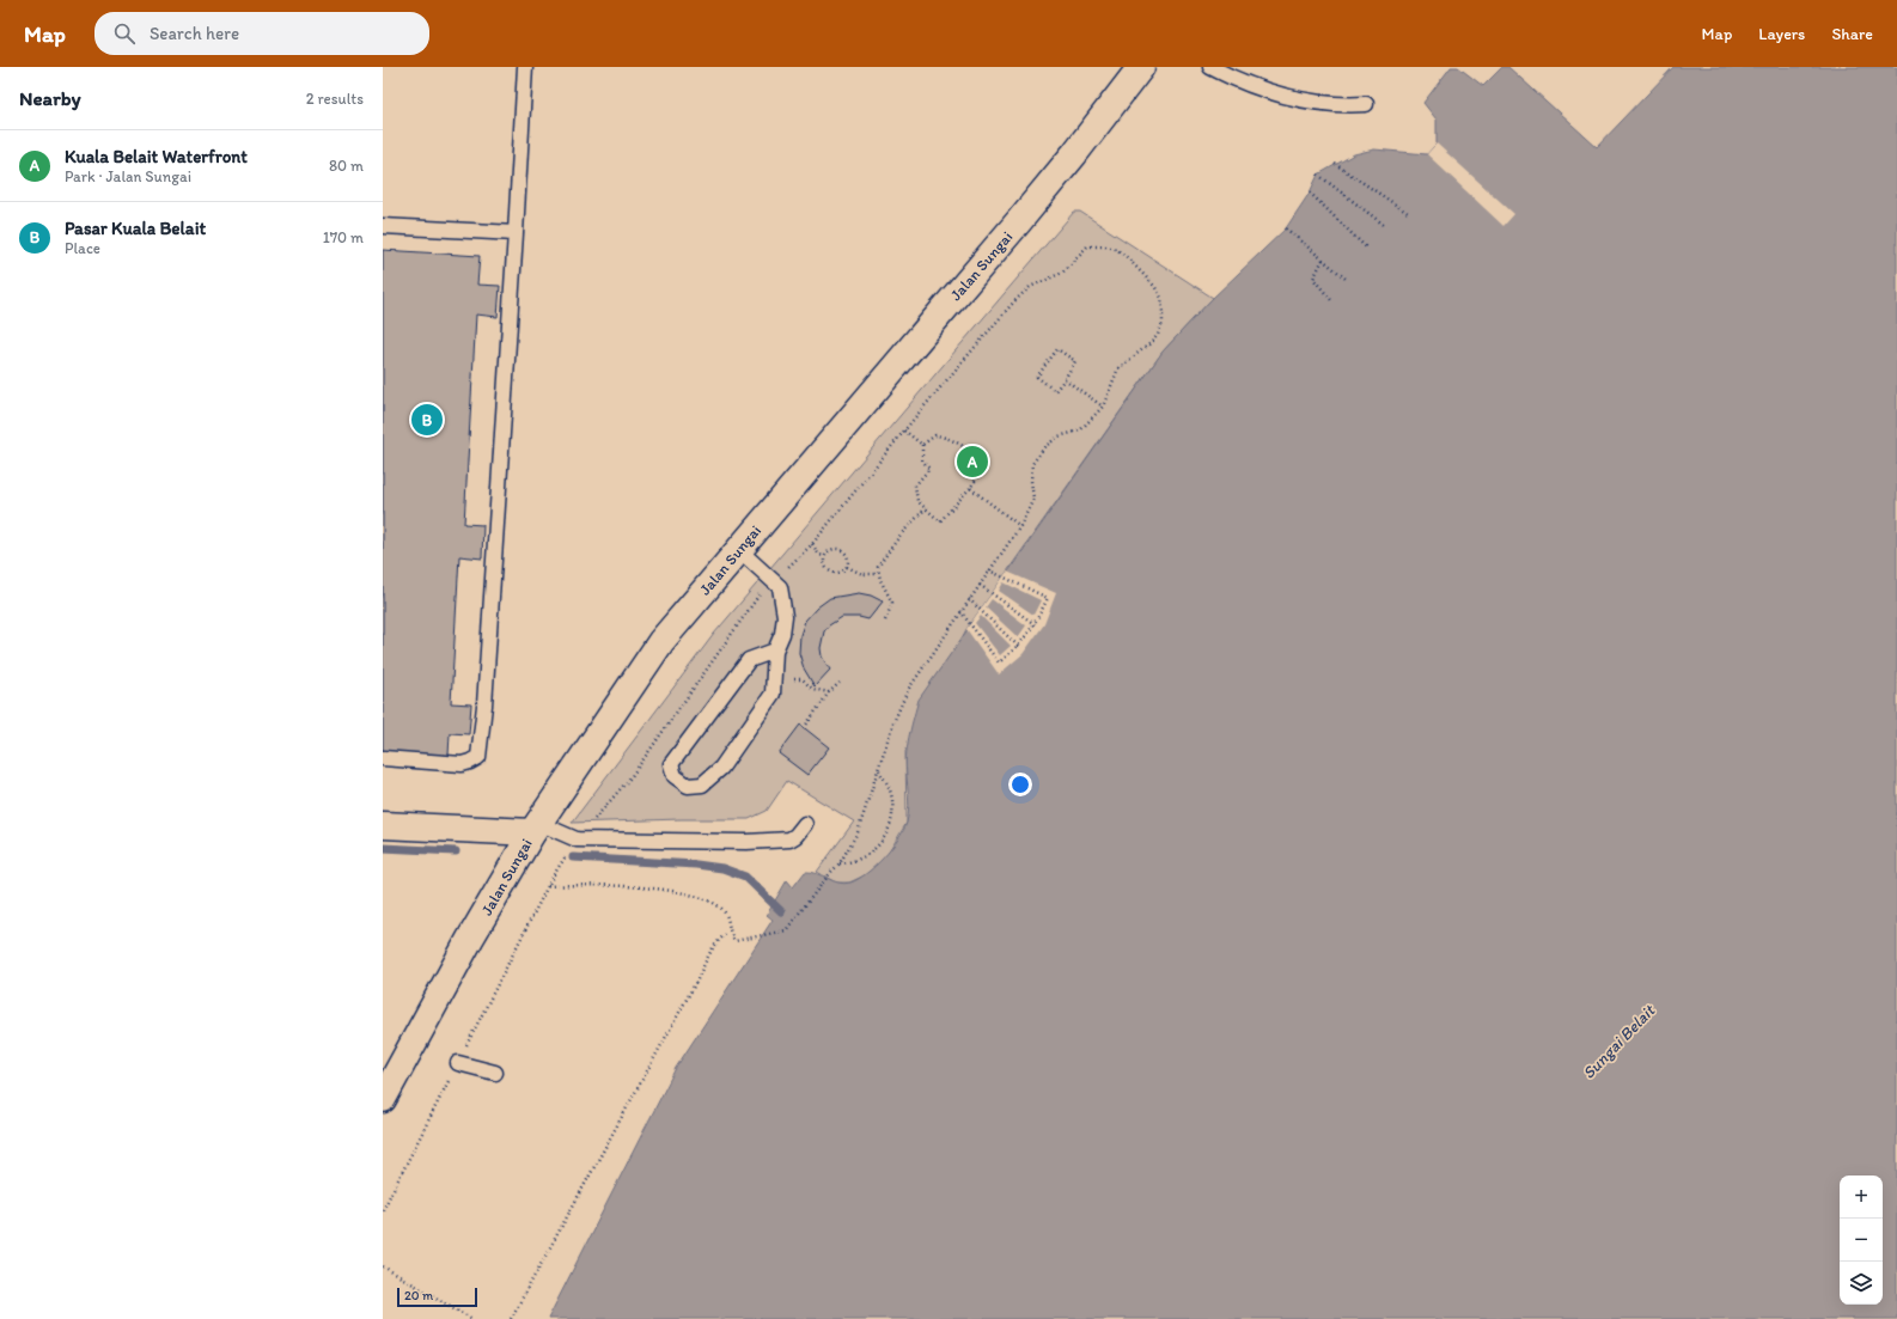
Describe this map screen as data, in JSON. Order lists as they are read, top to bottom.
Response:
{
  "streets": {
    "main road": ["Jalan Sungai"]
  },
  "water": ["Sungai Belait"],
  "scale_bar": "20 m",
  "page": {
    "header": "Map",
    "search": "Search here",
    "nav": ["Map", "Layers", "Share"],
    "heading": ["Nearby", "2 results"],
    "list": [
      {
        "mark": "A",
        "name": "Kuala Belait Waterfront",
        "note": "Park · Jalan Sungai",
        "value": "80 m"
      },
      {
        "mark": "B",
        "name": "Pasar Kuala Belait",
        "note": "Place",
        "value": "170 m"
      }
    ],
    "pins": ["B", "A"],
    "map_buttons": ["+", "−"],
    "scale": "20 m"
  }
}
